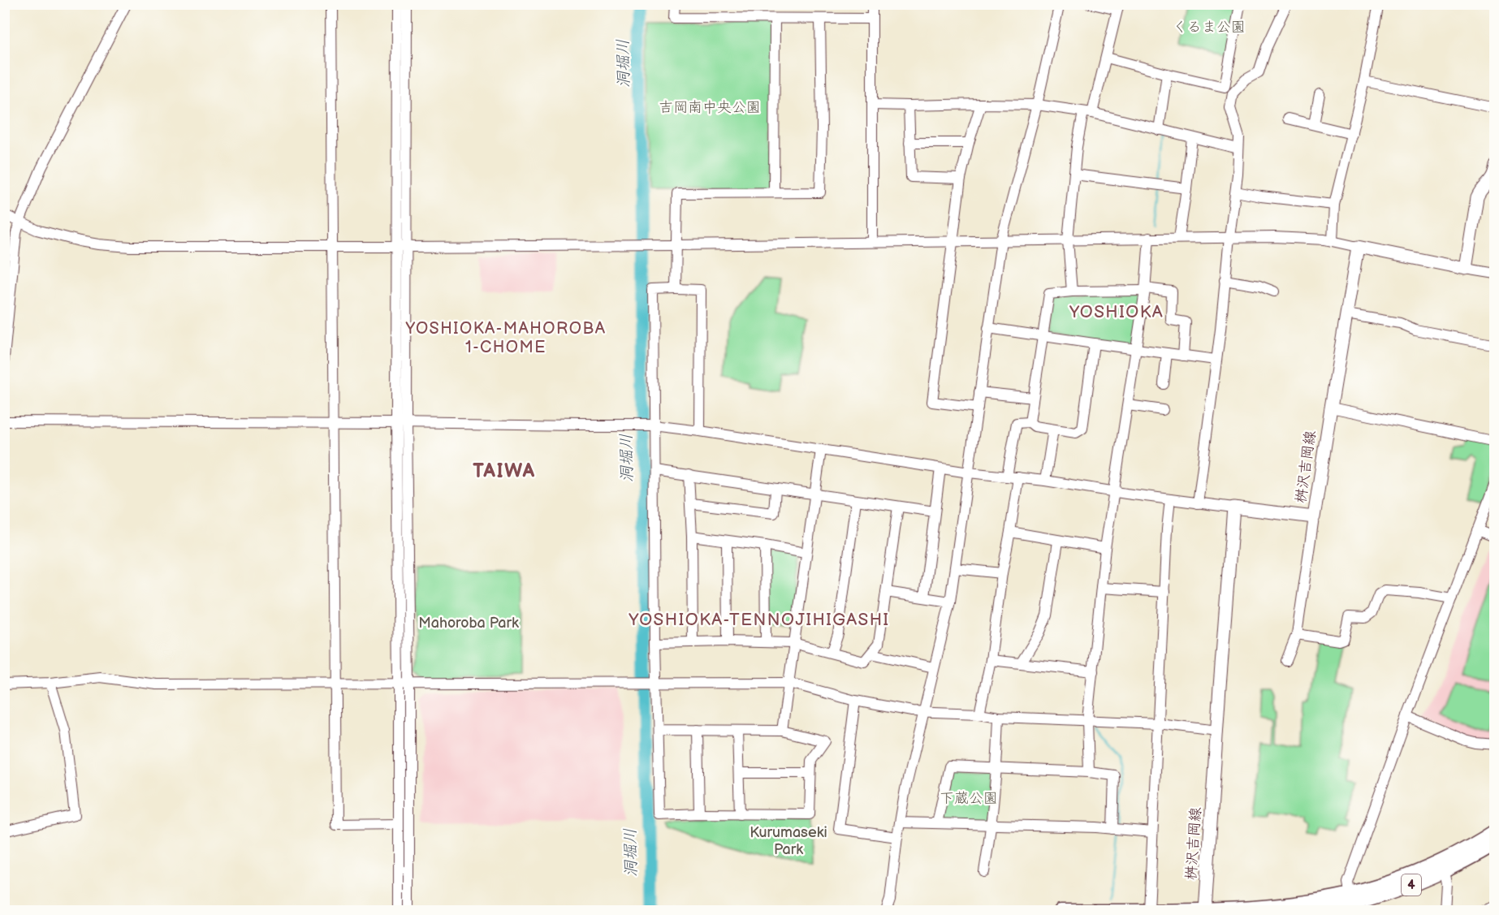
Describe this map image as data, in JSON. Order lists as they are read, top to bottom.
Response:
{
  "streets": {
    "highway": ["4"],
    "main road": ["桝沢吉岡線"]
  },
  "crossings": [
    ["桝沢吉岡線", "4"]
  ],
  "districts": [
    "YOSHIOKA",
    "YOSHIOKA-MAHOROBA 1-CHOME",
    "TAIWA",
    "YOSHIOKA-TENNOJIHIGASHI"
  ],
  "water": ["洞堀川"],
  "parks": [
    "くるま公園",
    "吉岡南中央公園",
    "Mahoroba Park",
    "下蔵公園",
    "Kurumaseki Park"
  ]
}
